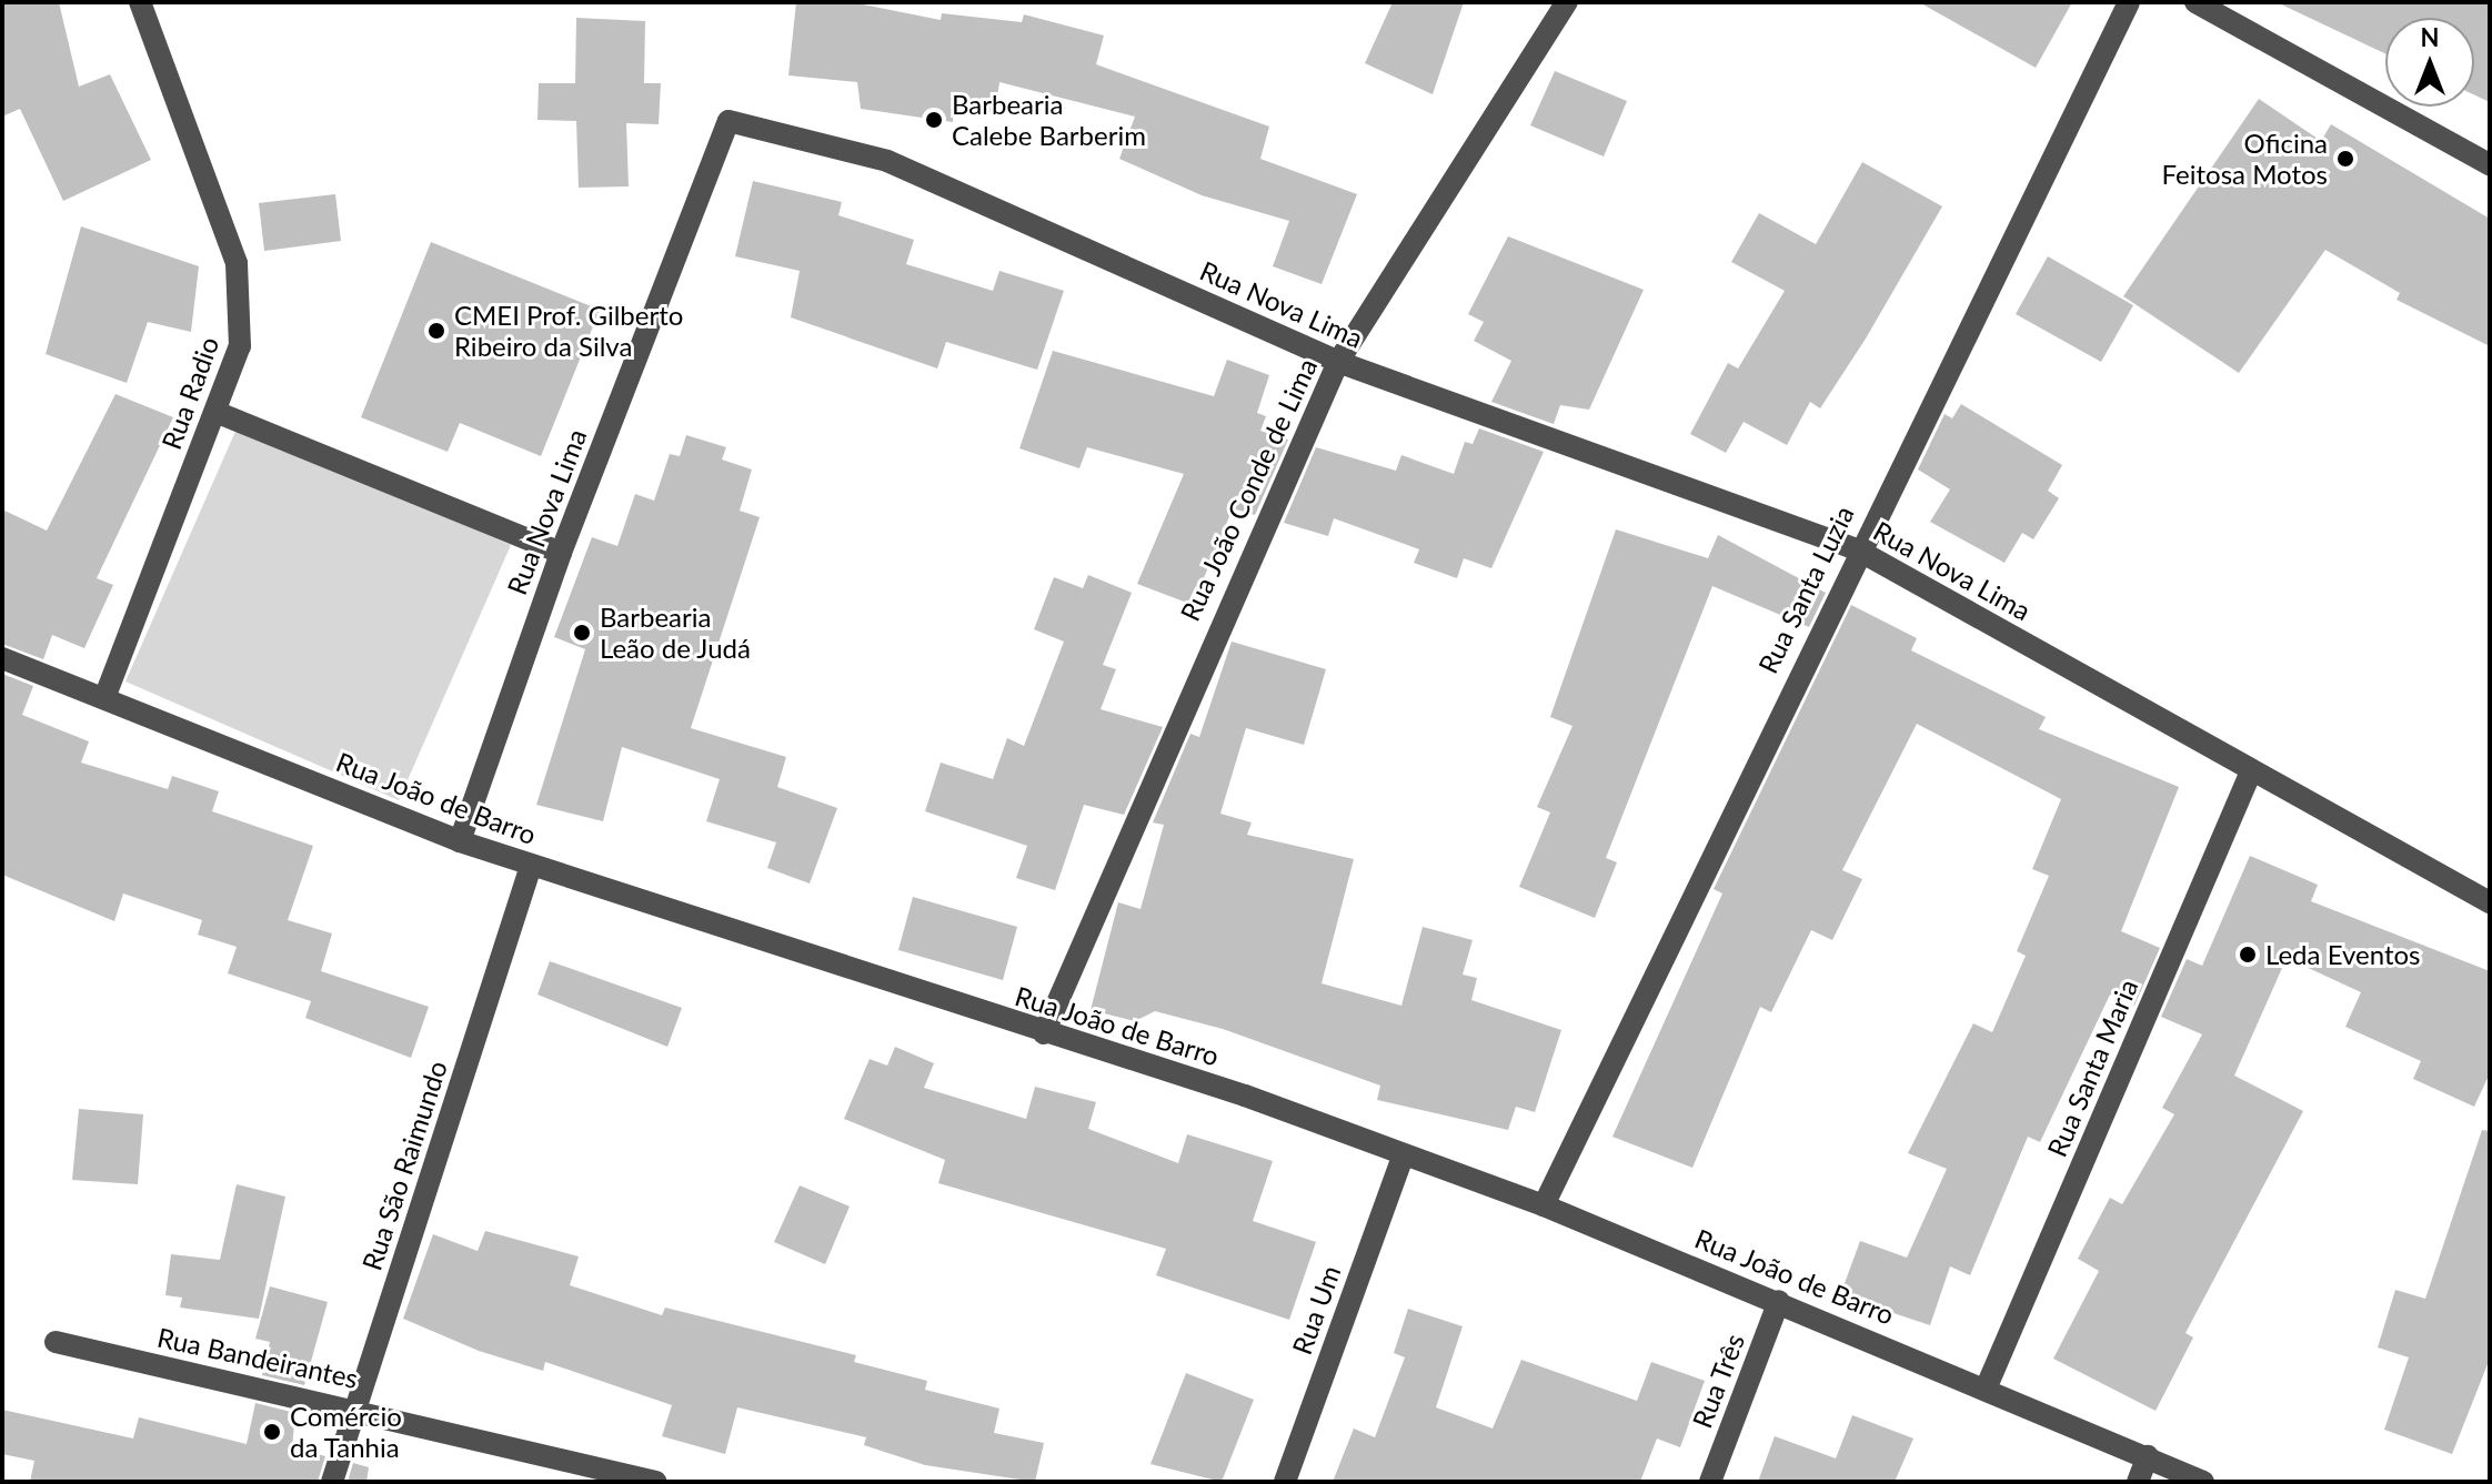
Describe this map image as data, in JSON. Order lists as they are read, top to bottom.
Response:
{
  "streets": {
    "street": [
      "Rua Nova Lima",
      "Rua Radio",
      "Rua João Conde de Lima",
      "Rua Santa Luzia",
      "Rua João de Barro",
      "Rua Santa Maria",
      "Rua São Raimundo",
      "Rua Um",
      "Rua Bandeirantes",
      "Rua Três"
    ]
  },
  "crossings": [
    ["Rua Nova Lima", "Rua João Conde de Lima"],
    ["Rua Nova Lima", "Rua Santa Luzia"],
    ["Rua Nova Lima", "Rua João de Barro"],
    ["Rua Nova Lima", "Rua Santa Maria"],
    ["Rua Radio", "Rua João de Barro"],
    ["Rua João Conde de Lima", "Rua João de Barro"],
    ["Rua Santa Luzia", "Rua João de Barro"],
    ["Rua João de Barro", "Rua Santa Maria"],
    ["Rua João de Barro", "Rua São Raimundo"],
    ["Rua João de Barro", "Rua Um"],
    ["Rua João de Barro", "Rua Três"],
    ["Rua São Raimundo", "Rua Bandeirantes"]
  ],
  "places": [
    "Barbearia Calebe Barberim",
    "Oficina Feitosa Motos",
    "CMEI Prof. Gilberto Ribeiro da Silva",
    "Barbearia Leão de Judá",
    "Leda Eventos",
    "Comércio da Tanhia"
  ],
  "north": "top"
}
